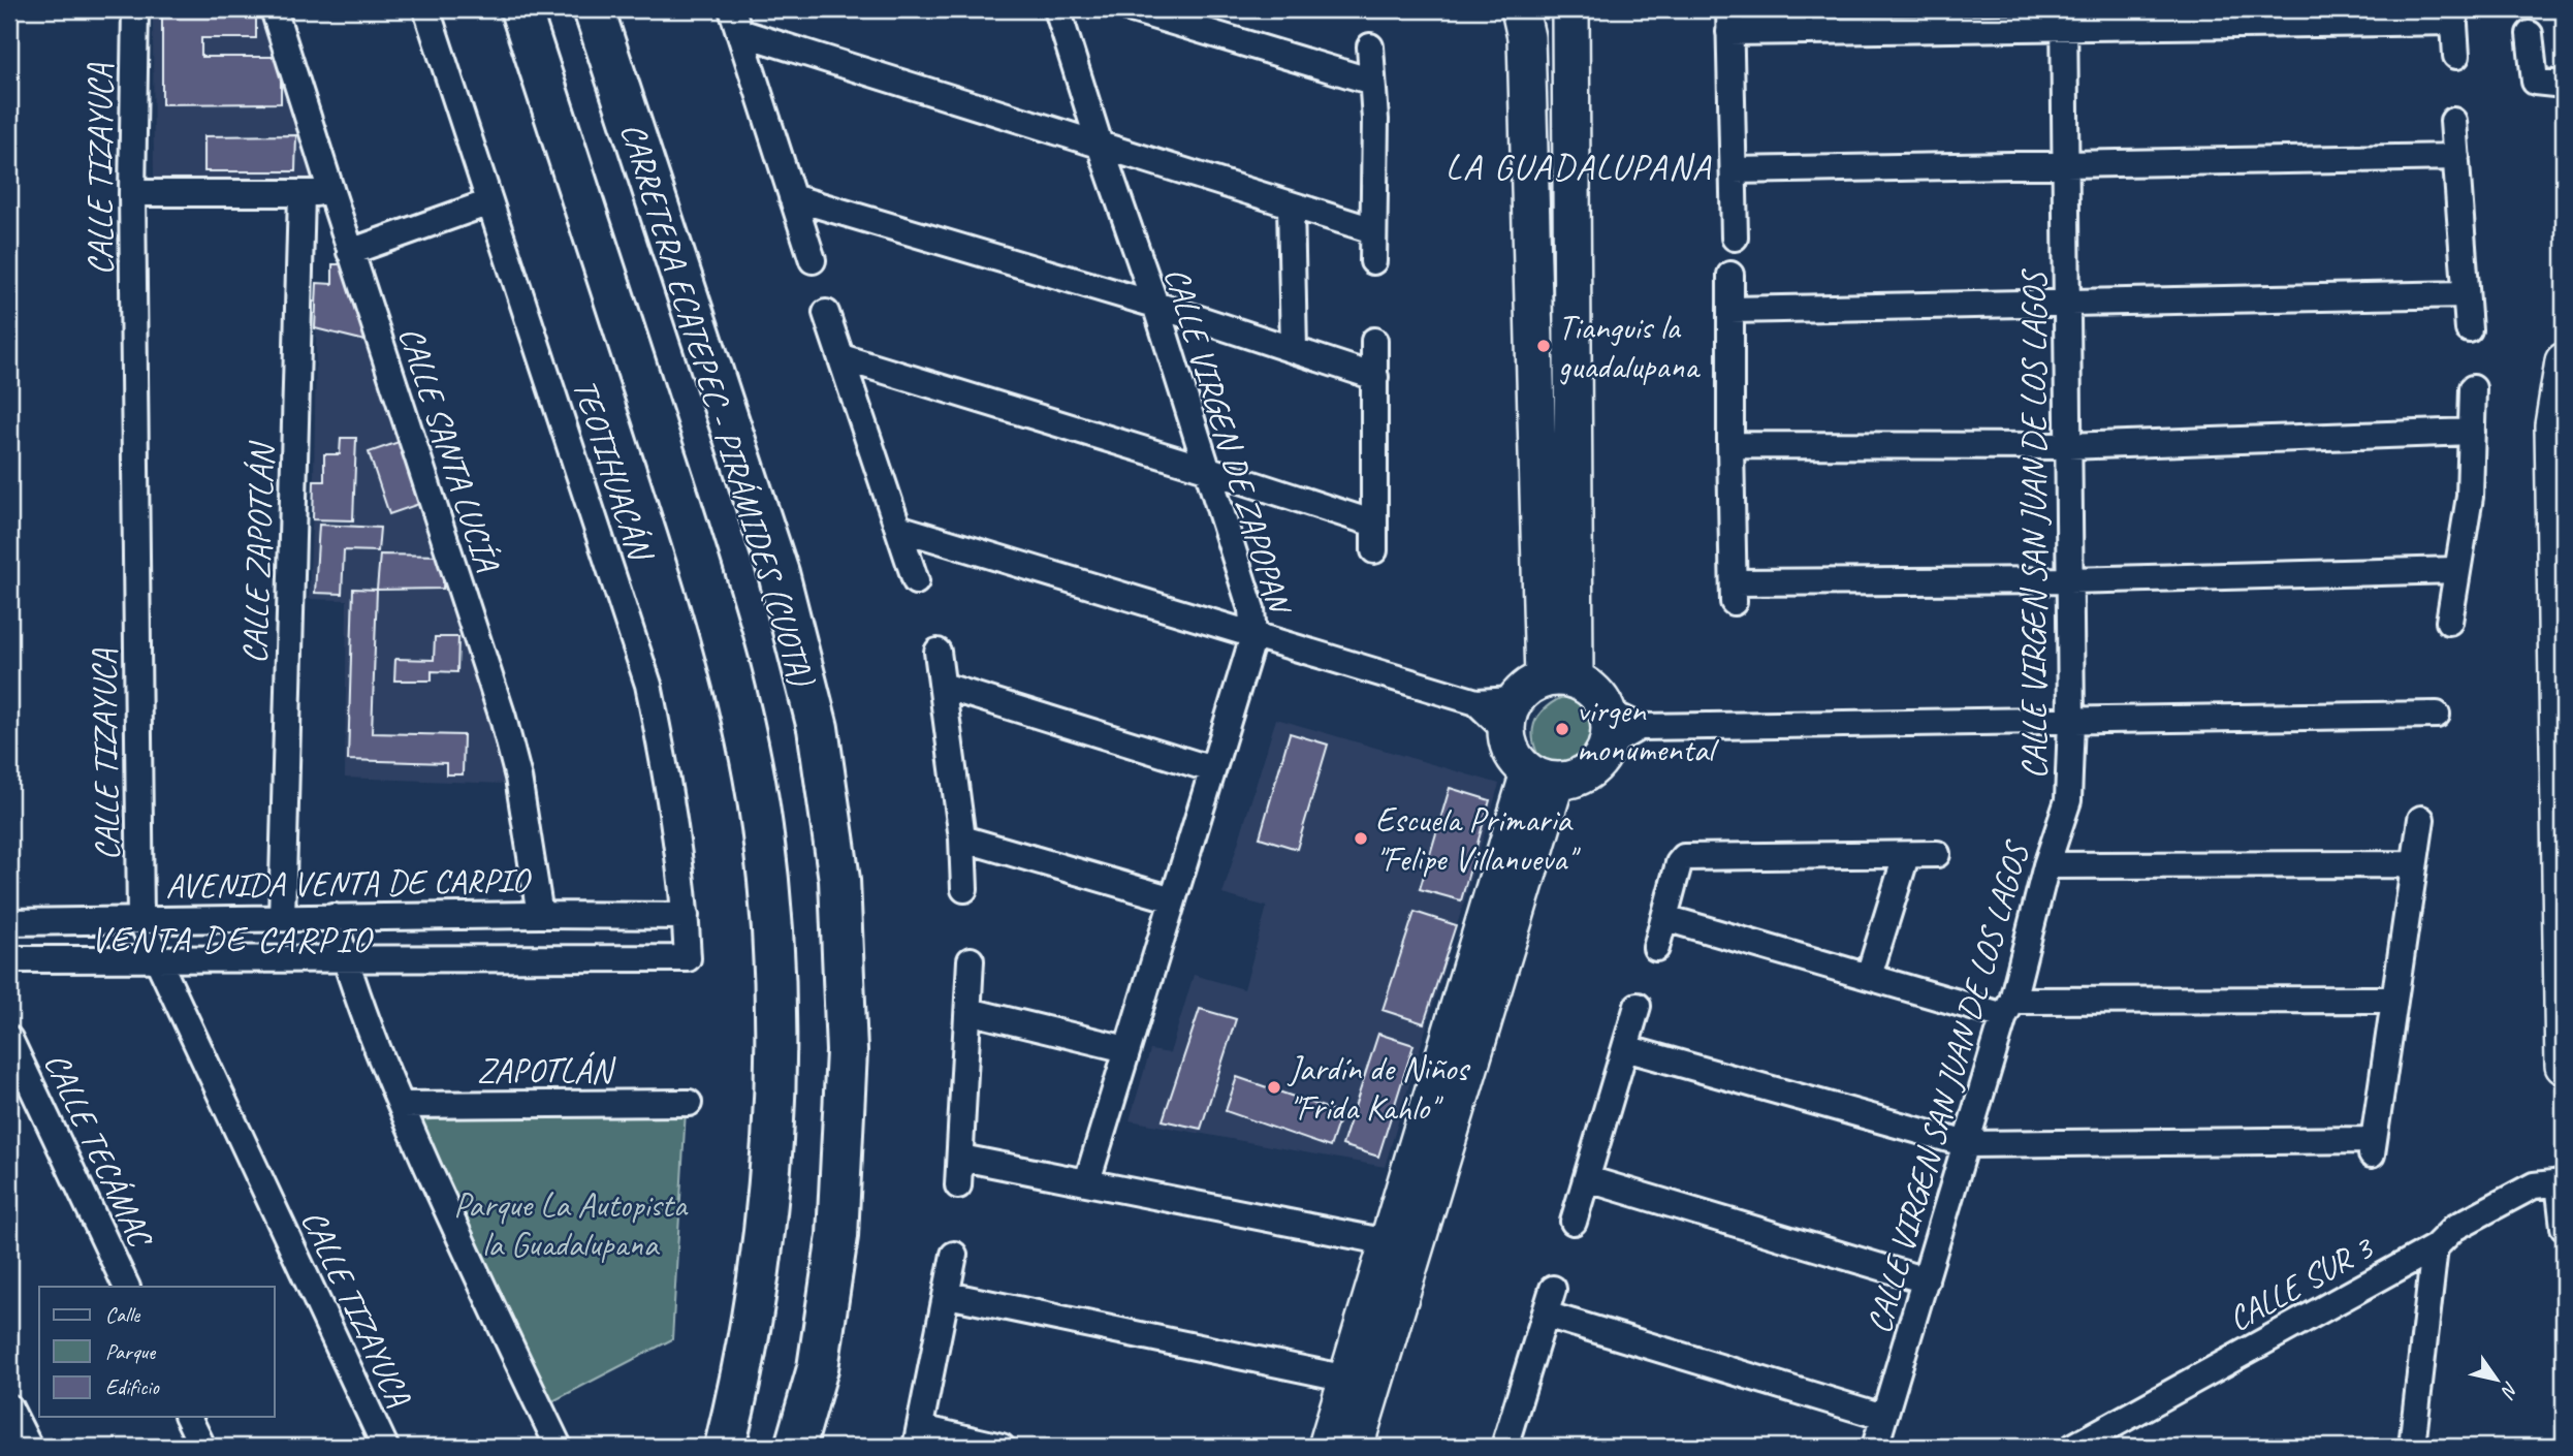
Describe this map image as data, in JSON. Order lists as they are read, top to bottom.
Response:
{
  "streets": {
    "highway": ["CARRETERA ECATEPEC - PIRÁMIDES (CUOTA)"],
    "street": [
      "CALLE TIZAYUCA",
      "CALLE VIRGEN DE ZAPOPAN",
      "CALLE SANTA LUCÍA",
      "TEOTIHUACÁN",
      "CALLE VIRGEN SAN JUAN DE LOS LAGOS",
      "CALLE ZAPOTLÁN",
      "AVENIDA VENTA DE CARPIO",
      "ZAPOTLÁN",
      "CALLE TECÁMAC",
      "CALLE SUR 3"
    ]
  },
  "crossings": [
    ["CALLE TIZAYUCA", "AVENIDA VENTA DE CARPIO"],
    ["CALLE SANTA LUCÍA", "AVENIDA VENTA DE CARPIO"],
    ["TEOTIHUACÁN", "AVENIDA VENTA DE CARPIO"],
    ["CALLE ZAPOTLÁN", "AVENIDA VENTA DE CARPIO"]
  ],
  "districts": ["LA GUADALUPANA", "VENTA DE CARPIO"],
  "parks": ["Parque La Autopista la Guadalupana"],
  "places": [
    "Tianguis la guadalupana",
    "virgen monumental",
    "Escuela Primaria \"Felipe Villanueva\"",
    "Jardín de Niños \"Frida Kahlo\""
  ],
  "legend": ["Calle", "Parque", "Edificio"],
  "north": "bottom right"
}
